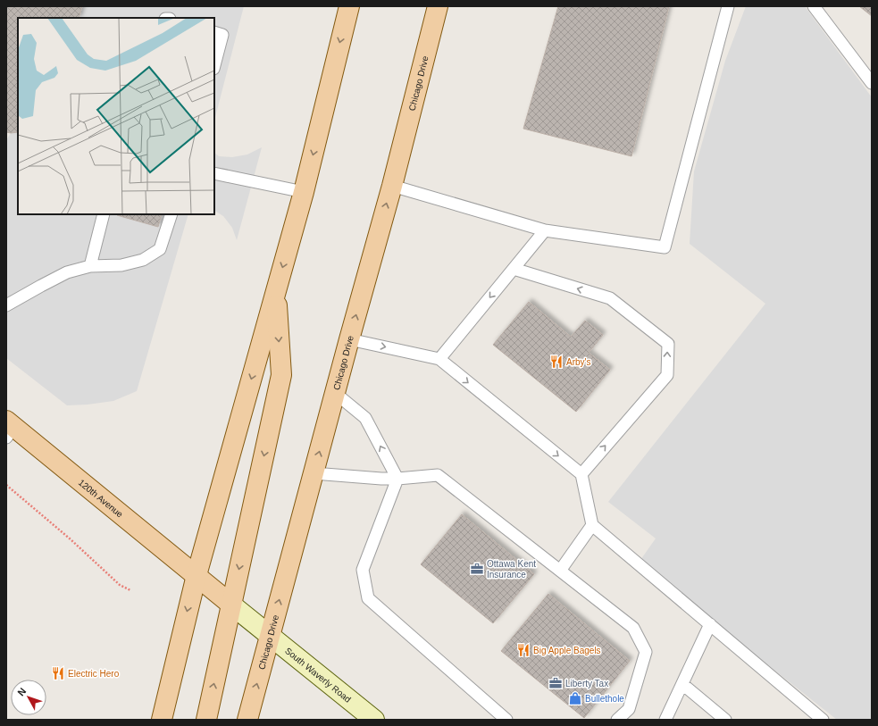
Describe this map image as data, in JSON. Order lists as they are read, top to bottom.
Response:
{
  "streets": {
    "main road": ["Chicago Drive", "120th Avenue", "South Waverly Road"]
  },
  "crossings": [
    ["Chicago Drive", "South Waverly Road"],
    ["120th Avenue", "South Waverly Road"]
  ],
  "places": {
    "restaurant": ["Arby's", "Big Apple Bagels", "Electric Hero"],
    "office": ["Ottawa Kent Insurance", "Liberty Tax"],
    "shop": ["Bullethole"]
  },
  "north": "top left"
}
